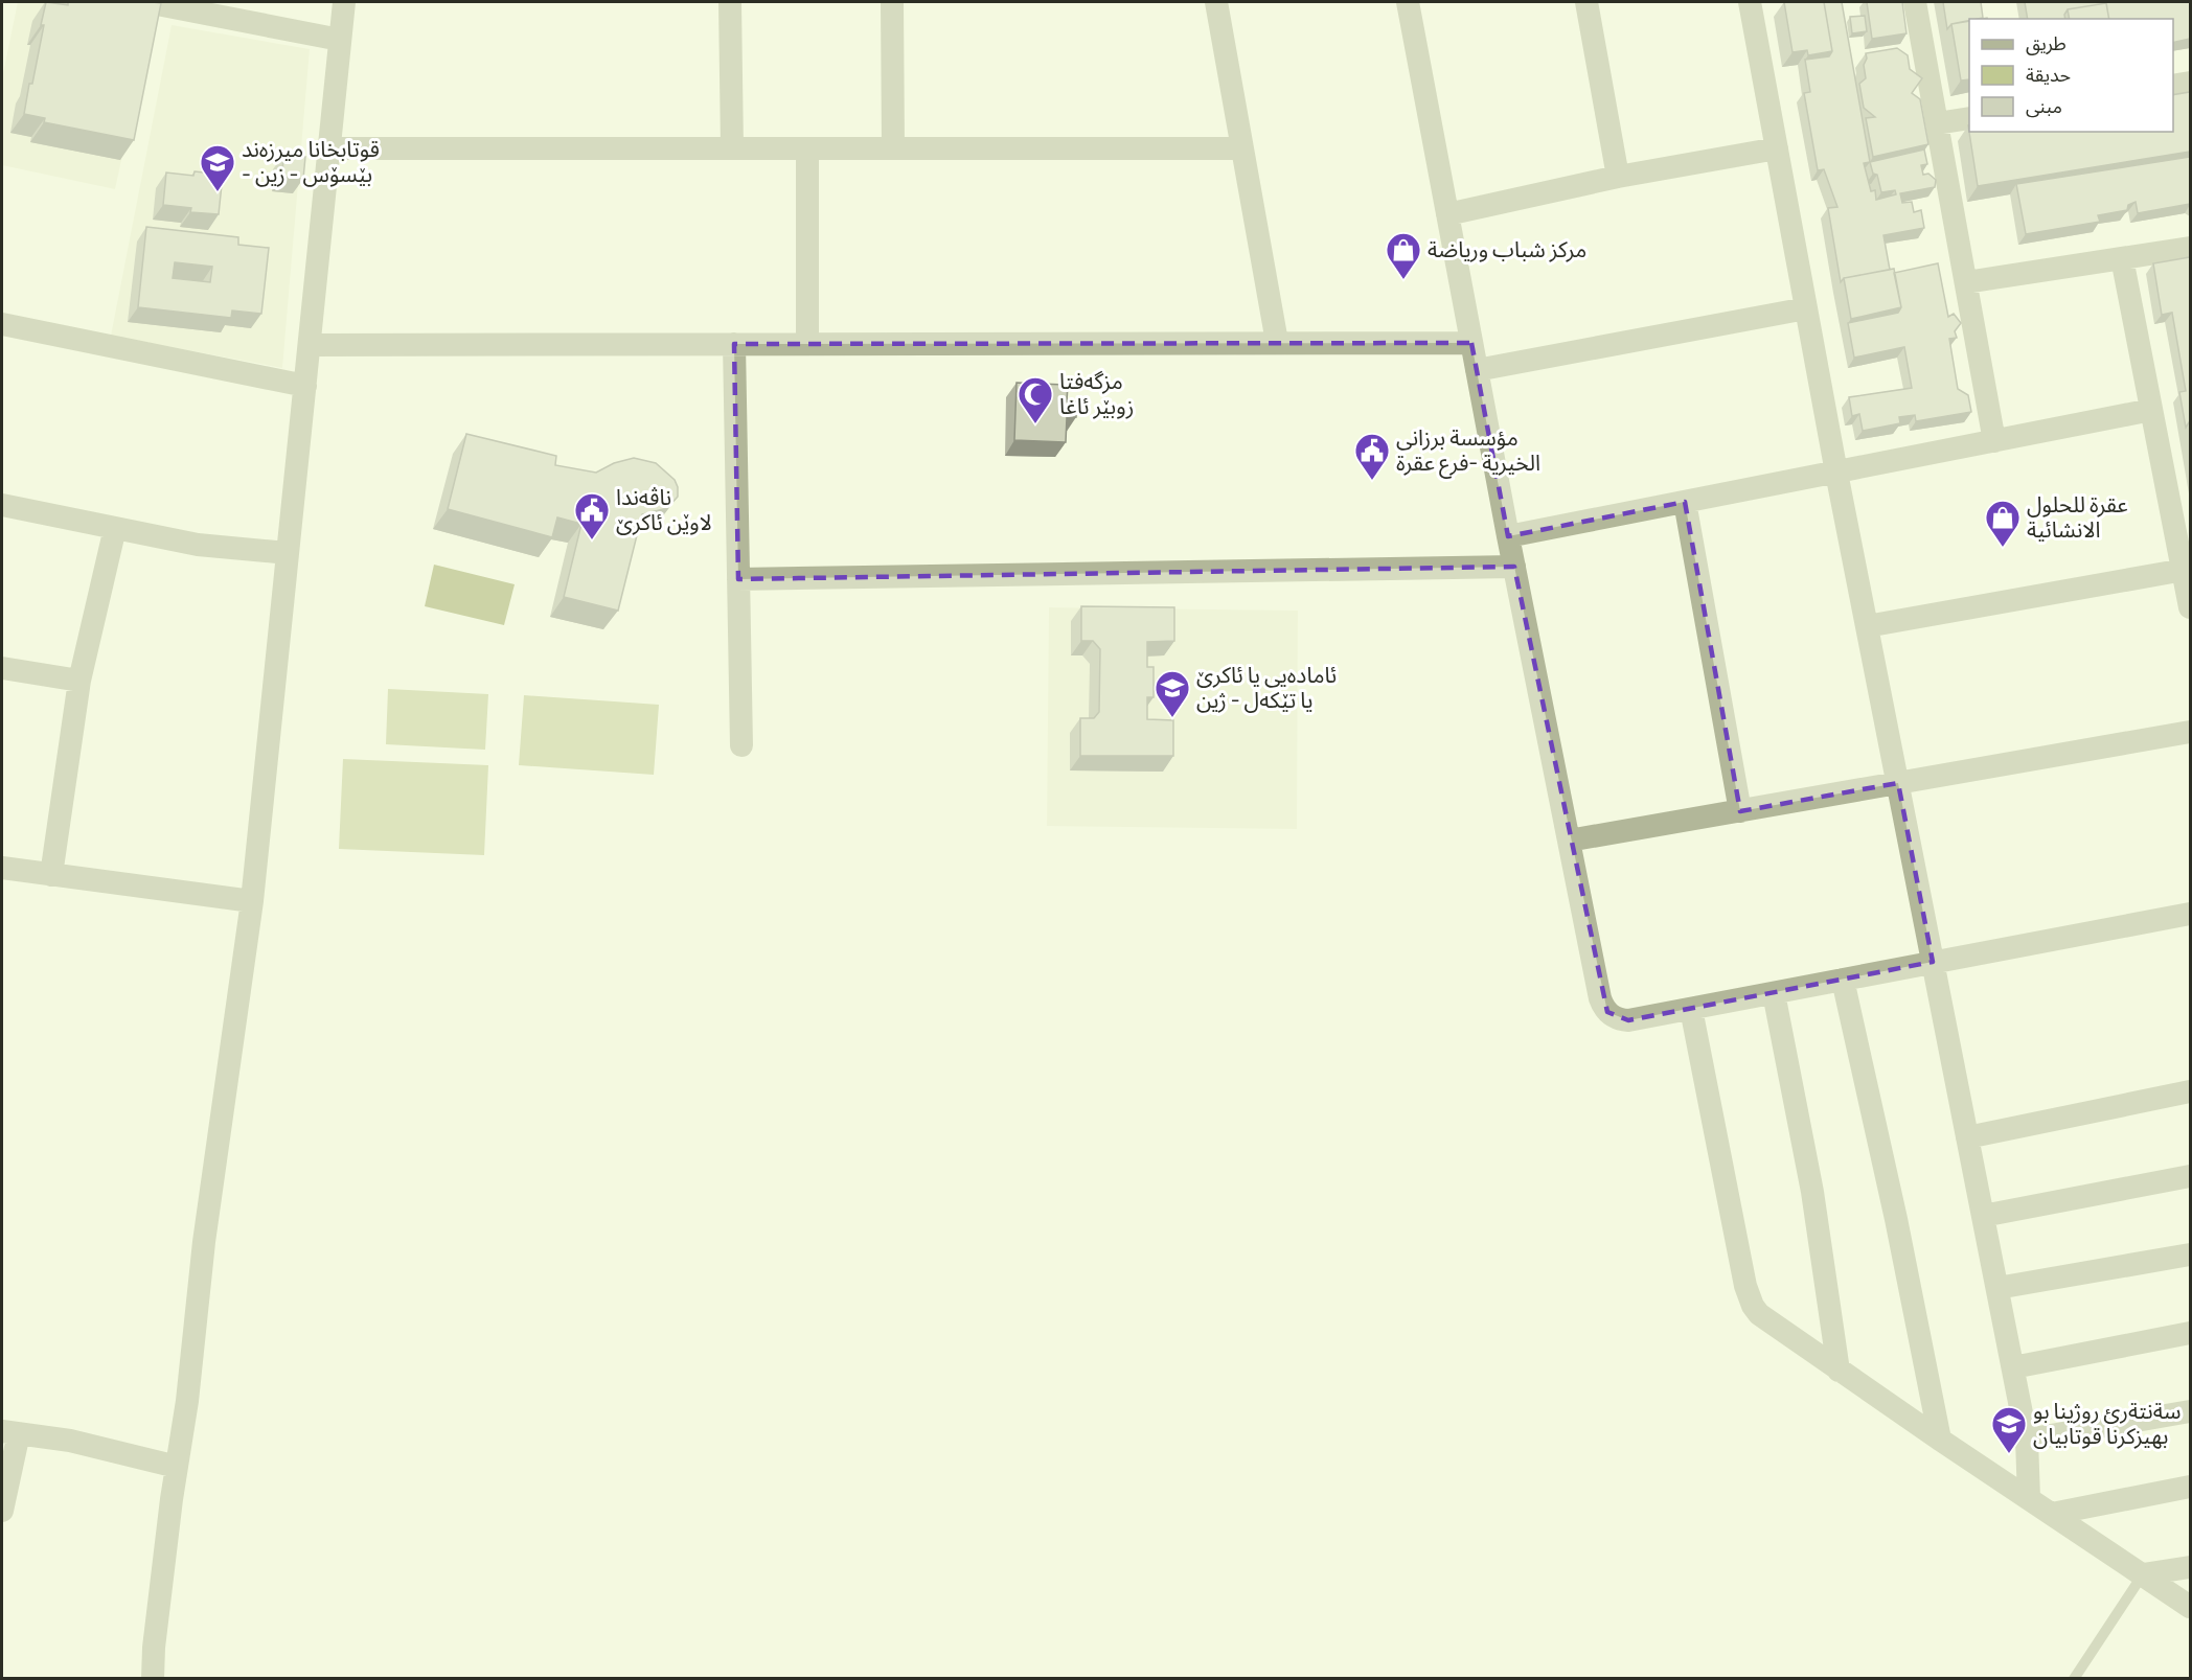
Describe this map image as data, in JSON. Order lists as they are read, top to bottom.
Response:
{
  "places": {
    "school or university": ["قوتابخانا میرزەند - بێسۆس - زین", "ئامادەیی یا ئاکرێ یا تێکەل - ژین", "سةنتةرئ روژينا بو بهيزكرنا قوتابيان"],
    "shop": ["مركز شباب ورياضة", "عقرة للحلول الانشائیة"],
    "mosque": ["مزگەفتا زوبێر ئاغا"],
    "public building": ["مؤسسة برزانى الخيرية -فرع عقرة", "ناڤەندا لاوێن ئاکرێ"]
  },
  "legend": ["طريق", "حديقة", "مبنى"]
}
